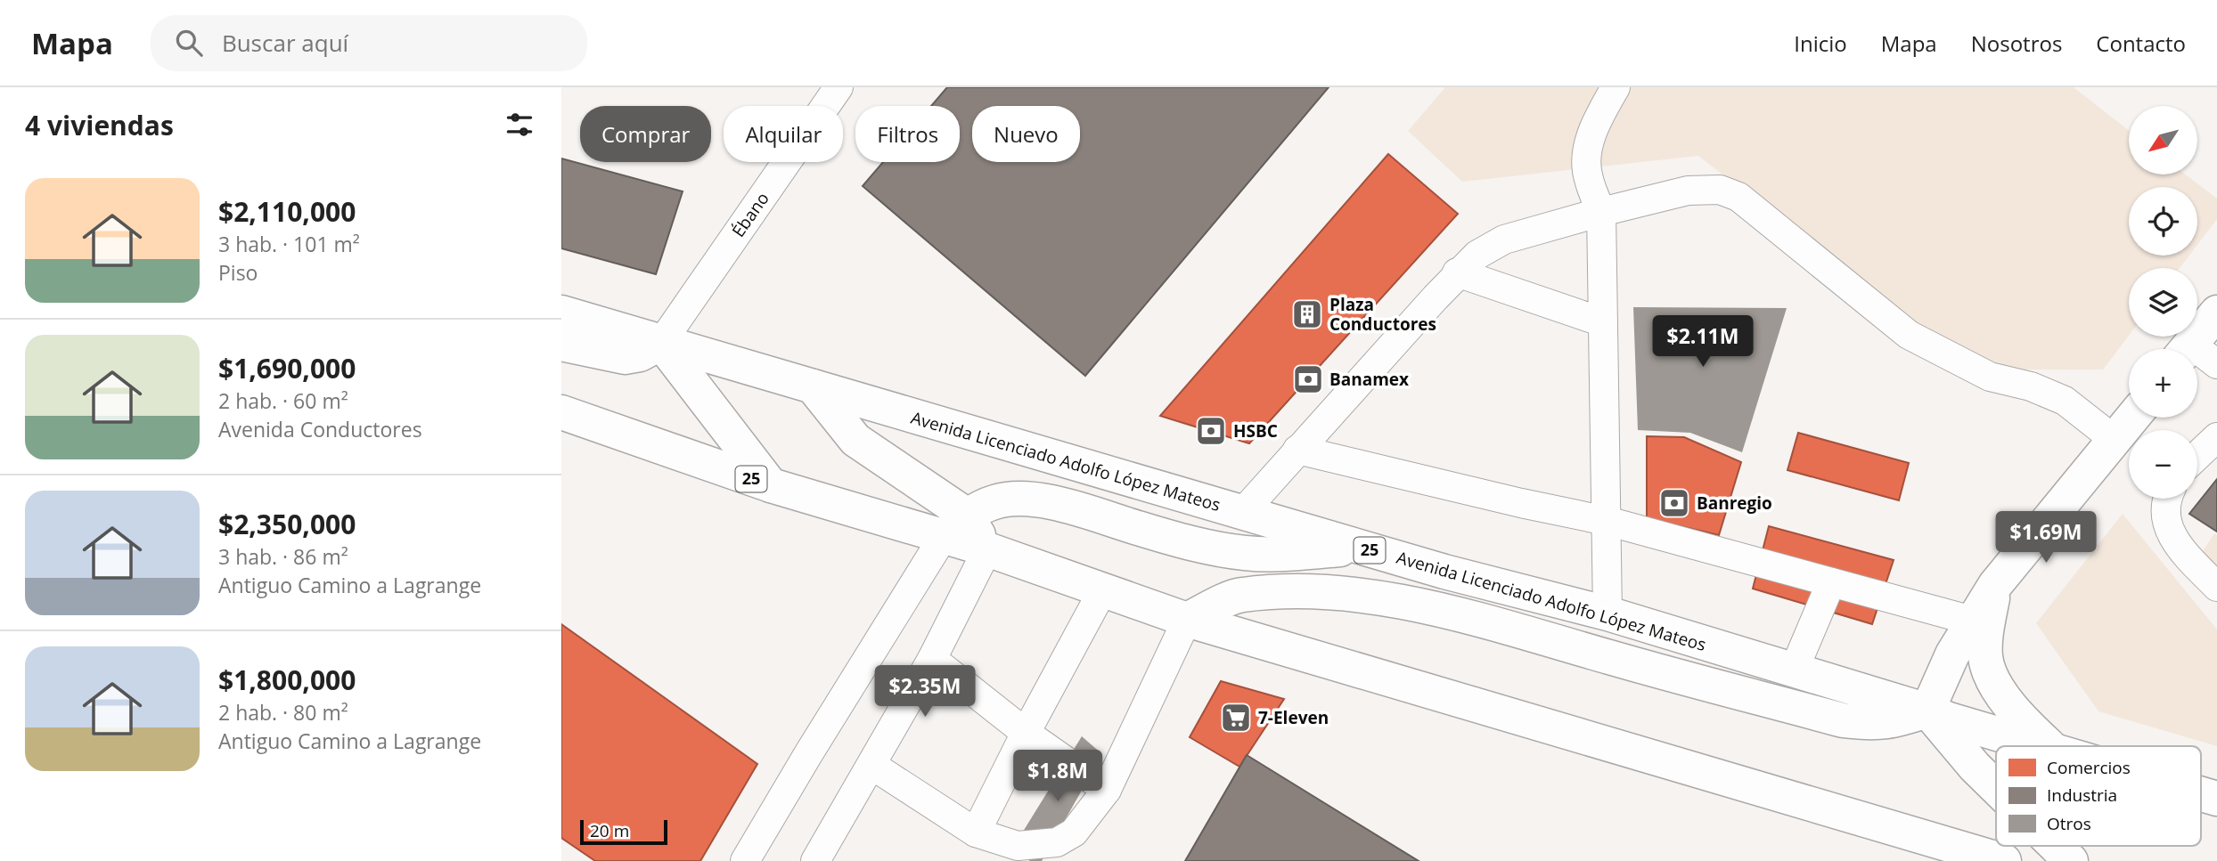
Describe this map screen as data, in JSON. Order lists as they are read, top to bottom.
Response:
{
  "streets": {
    "main road": ["Avenida Licenciado Adolfo López Mateos", "25"],
    "street": ["Ébano"]
  },
  "crossings": [
    ["Ébano", "Avenida Licenciado Adolfo López Mateos"]
  ],
  "places": {
    "building": ["Plaza Conductores"],
    "bank": ["Banamex", "HSBC", "Banregio"],
    "supermarket": ["7-Eleven"]
  },
  "legend": ["Comercios", "Industria", "Otros"],
  "scale_bar": "20 m",
  "north": "bottom left",
  "page": {
    "header": "Mapa",
    "search": "Buscar aquí",
    "nav": [
      "Inicio",
      "Mapa",
      "Nosotros",
      "Contacto"
    ],
    "heading": "4 viviendas",
    "map_buttons": ["+", "−"],
    "chip": [
      "Comprar",
      "Alquilar",
      "Filtros",
      "Nuevo"
    ],
    "list": [
      {
        "name": "$2,110,000",
        "note": "3 hab. · 101 m² · Piso"
      },
      {
        "name": "$1,690,000",
        "note": "2 hab. · 60 m² · Avenida Conductores"
      },
      {
        "name": "$2,350,000",
        "note": "3 hab. · 86 m² · Antiguo Camino a Lagrange"
      },
      {
        "name": "$1,800,000",
        "note": "2 hab. · 80 m² · Antiguo Camino a Lagrange"
      }
    ],
    "price": [
      "$2.11M",
      "$1.69M",
      "$2.35M",
      "$1.8M"
    ],
    "scale": "20 m"
  }
}
